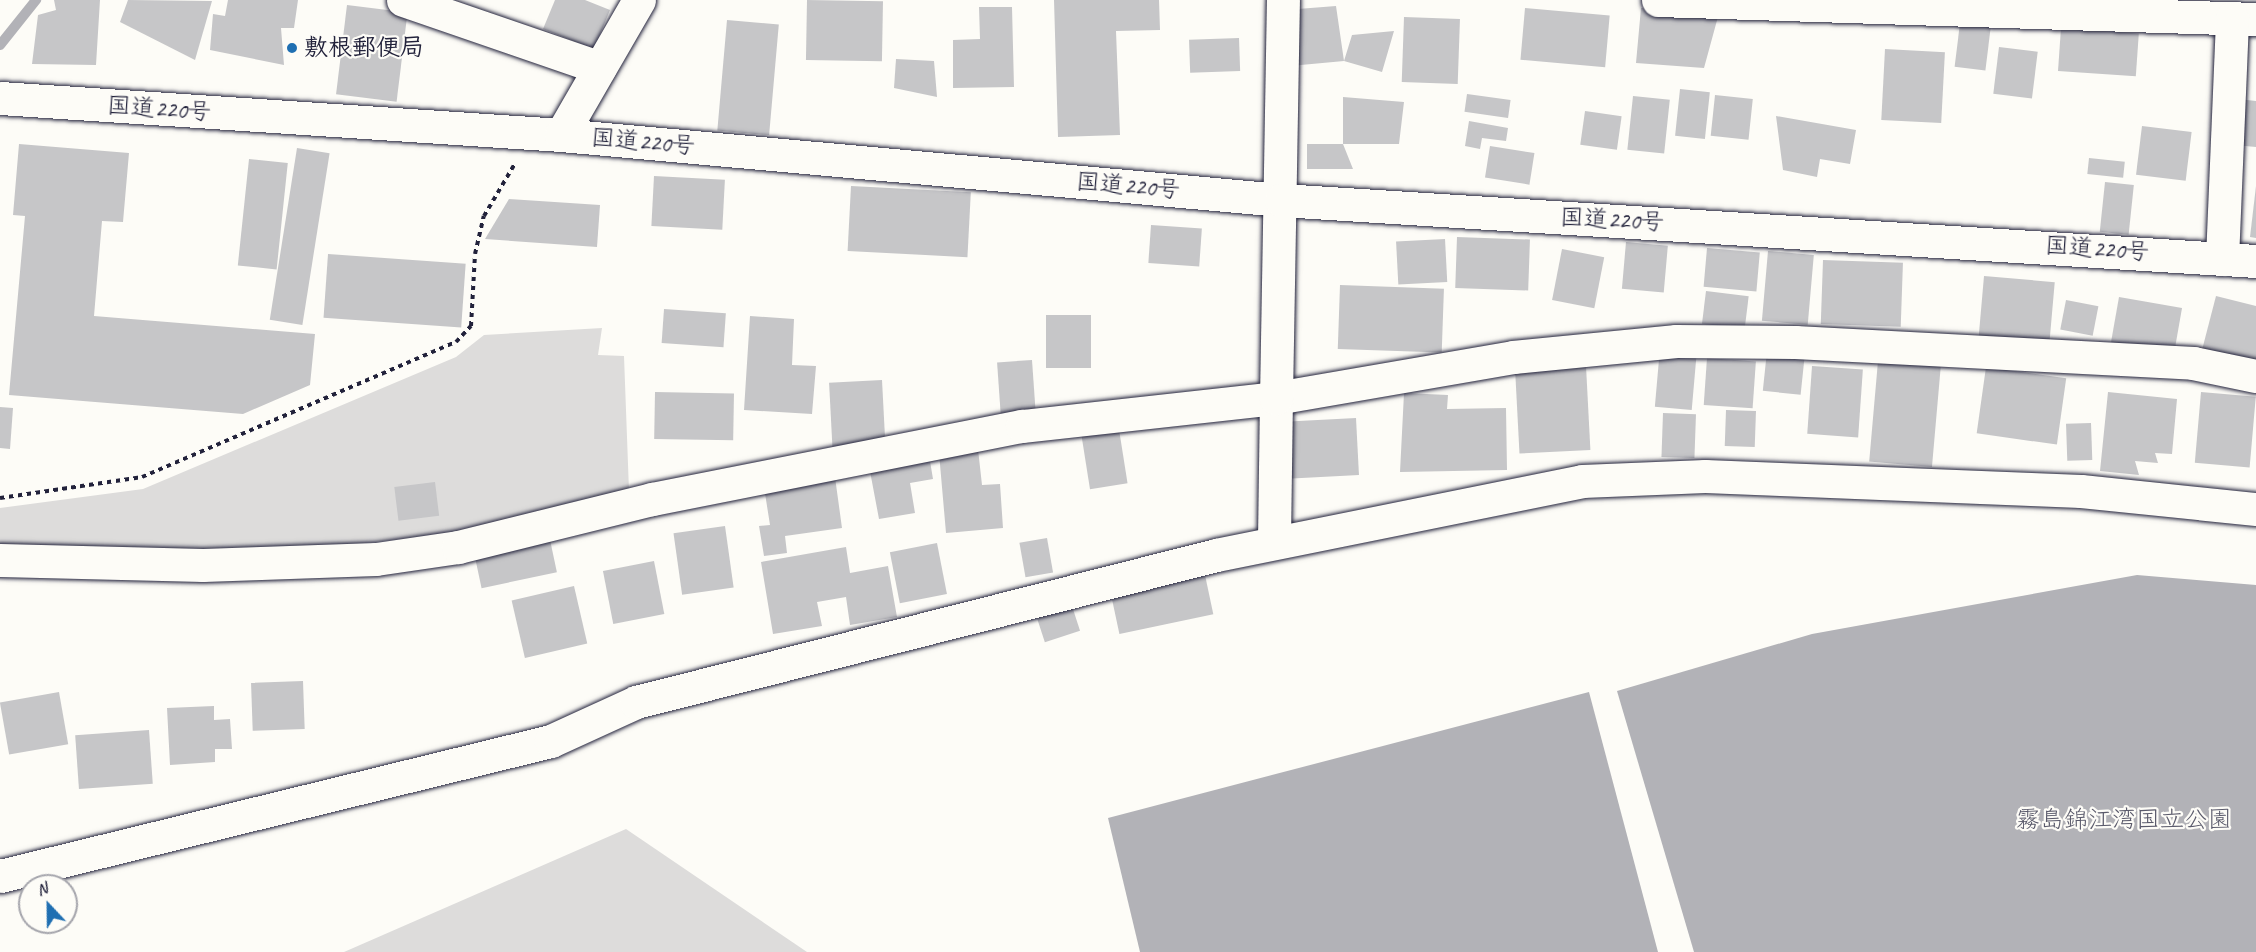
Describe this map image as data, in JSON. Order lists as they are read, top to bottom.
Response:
{
  "streets": {
    "main road": ["国道220号"]
  },
  "parks": ["霧島錦江湾国立公園"],
  "places": ["敷根郵便局"],
  "north": "top"
}
